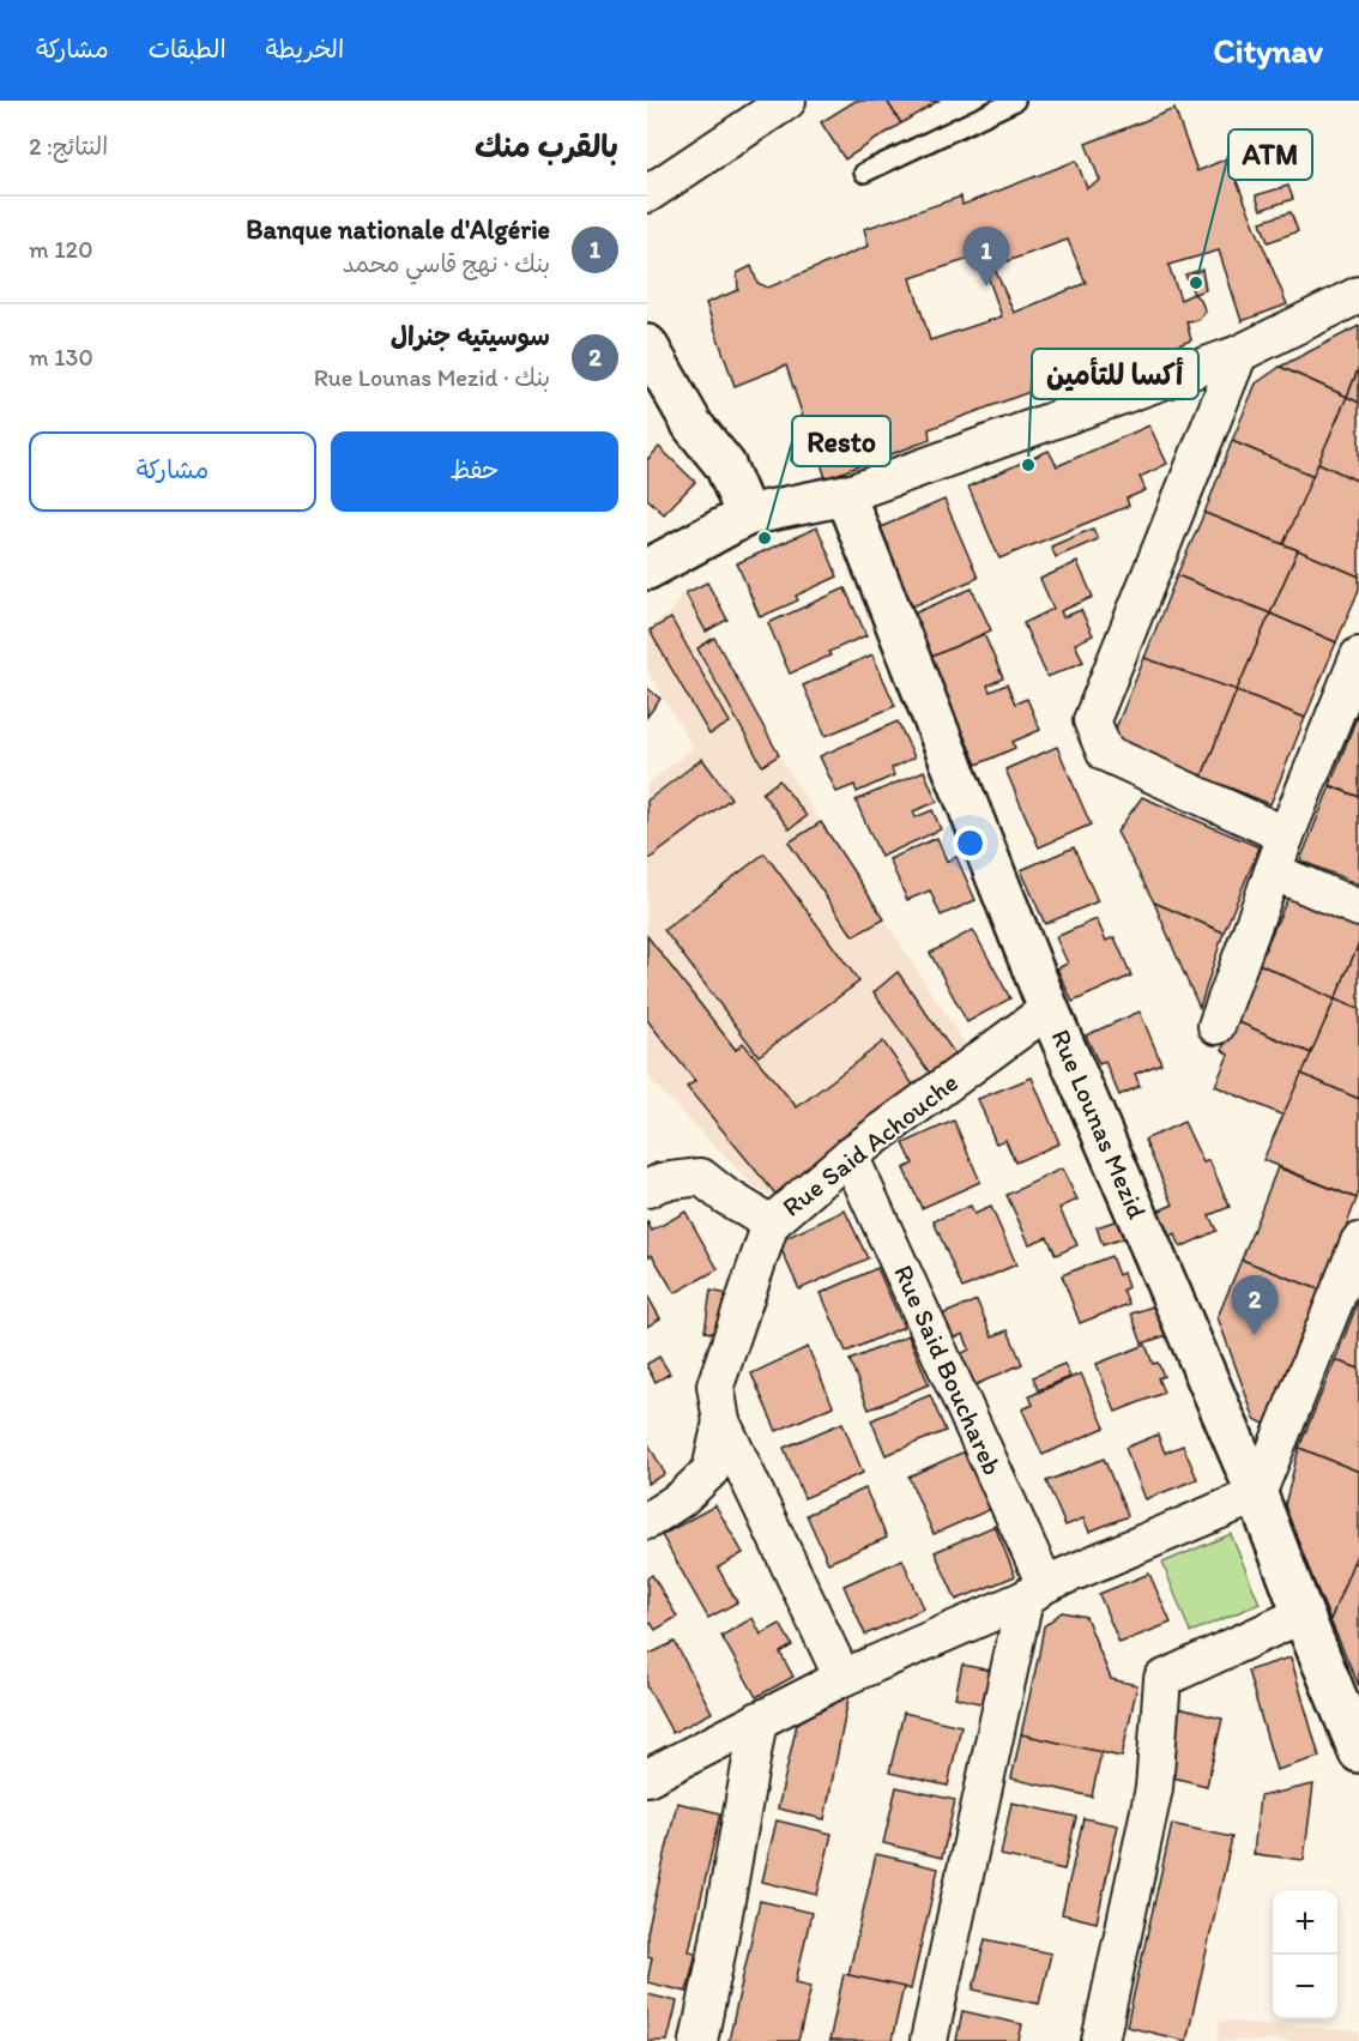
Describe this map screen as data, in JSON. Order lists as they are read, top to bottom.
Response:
{
  "streets": {
    "street": ["Rue Lounas Mezid", "Rue Said Achouche", "Rue Said Bouchareb"]
  },
  "crossings": [
    ["Rue Lounas Mezid", "Rue Said Achouche"],
    ["Rue Said Achouche", "Rue Said Bouchareb"]
  ],
  "places": ["ATM", "أكسا للتأمين", "Resto"],
  "page": {
    "header": "Citynav",
    "nav": ["الخريطة", "الطبقات", "مشاركة"],
    "heading": ["بالقرب منك", "النتائج: 2"],
    "list": [
      {
        "mark": "1",
        "name": "Banque nationale d'Algérie",
        "note": "بنك · نهج قاسي محمد",
        "value": "120 m"
      },
      {
        "mark": "2",
        "name": "سوسيتيه جنرال",
        "note": "بنك · Rue Lounas Mezid",
        "value": "130 m"
      }
    ],
    "pins": ["1", "2"],
    "buttons": ["حفظ", "مشاركة"],
    "map_buttons": ["+", "−"]
  }
}
